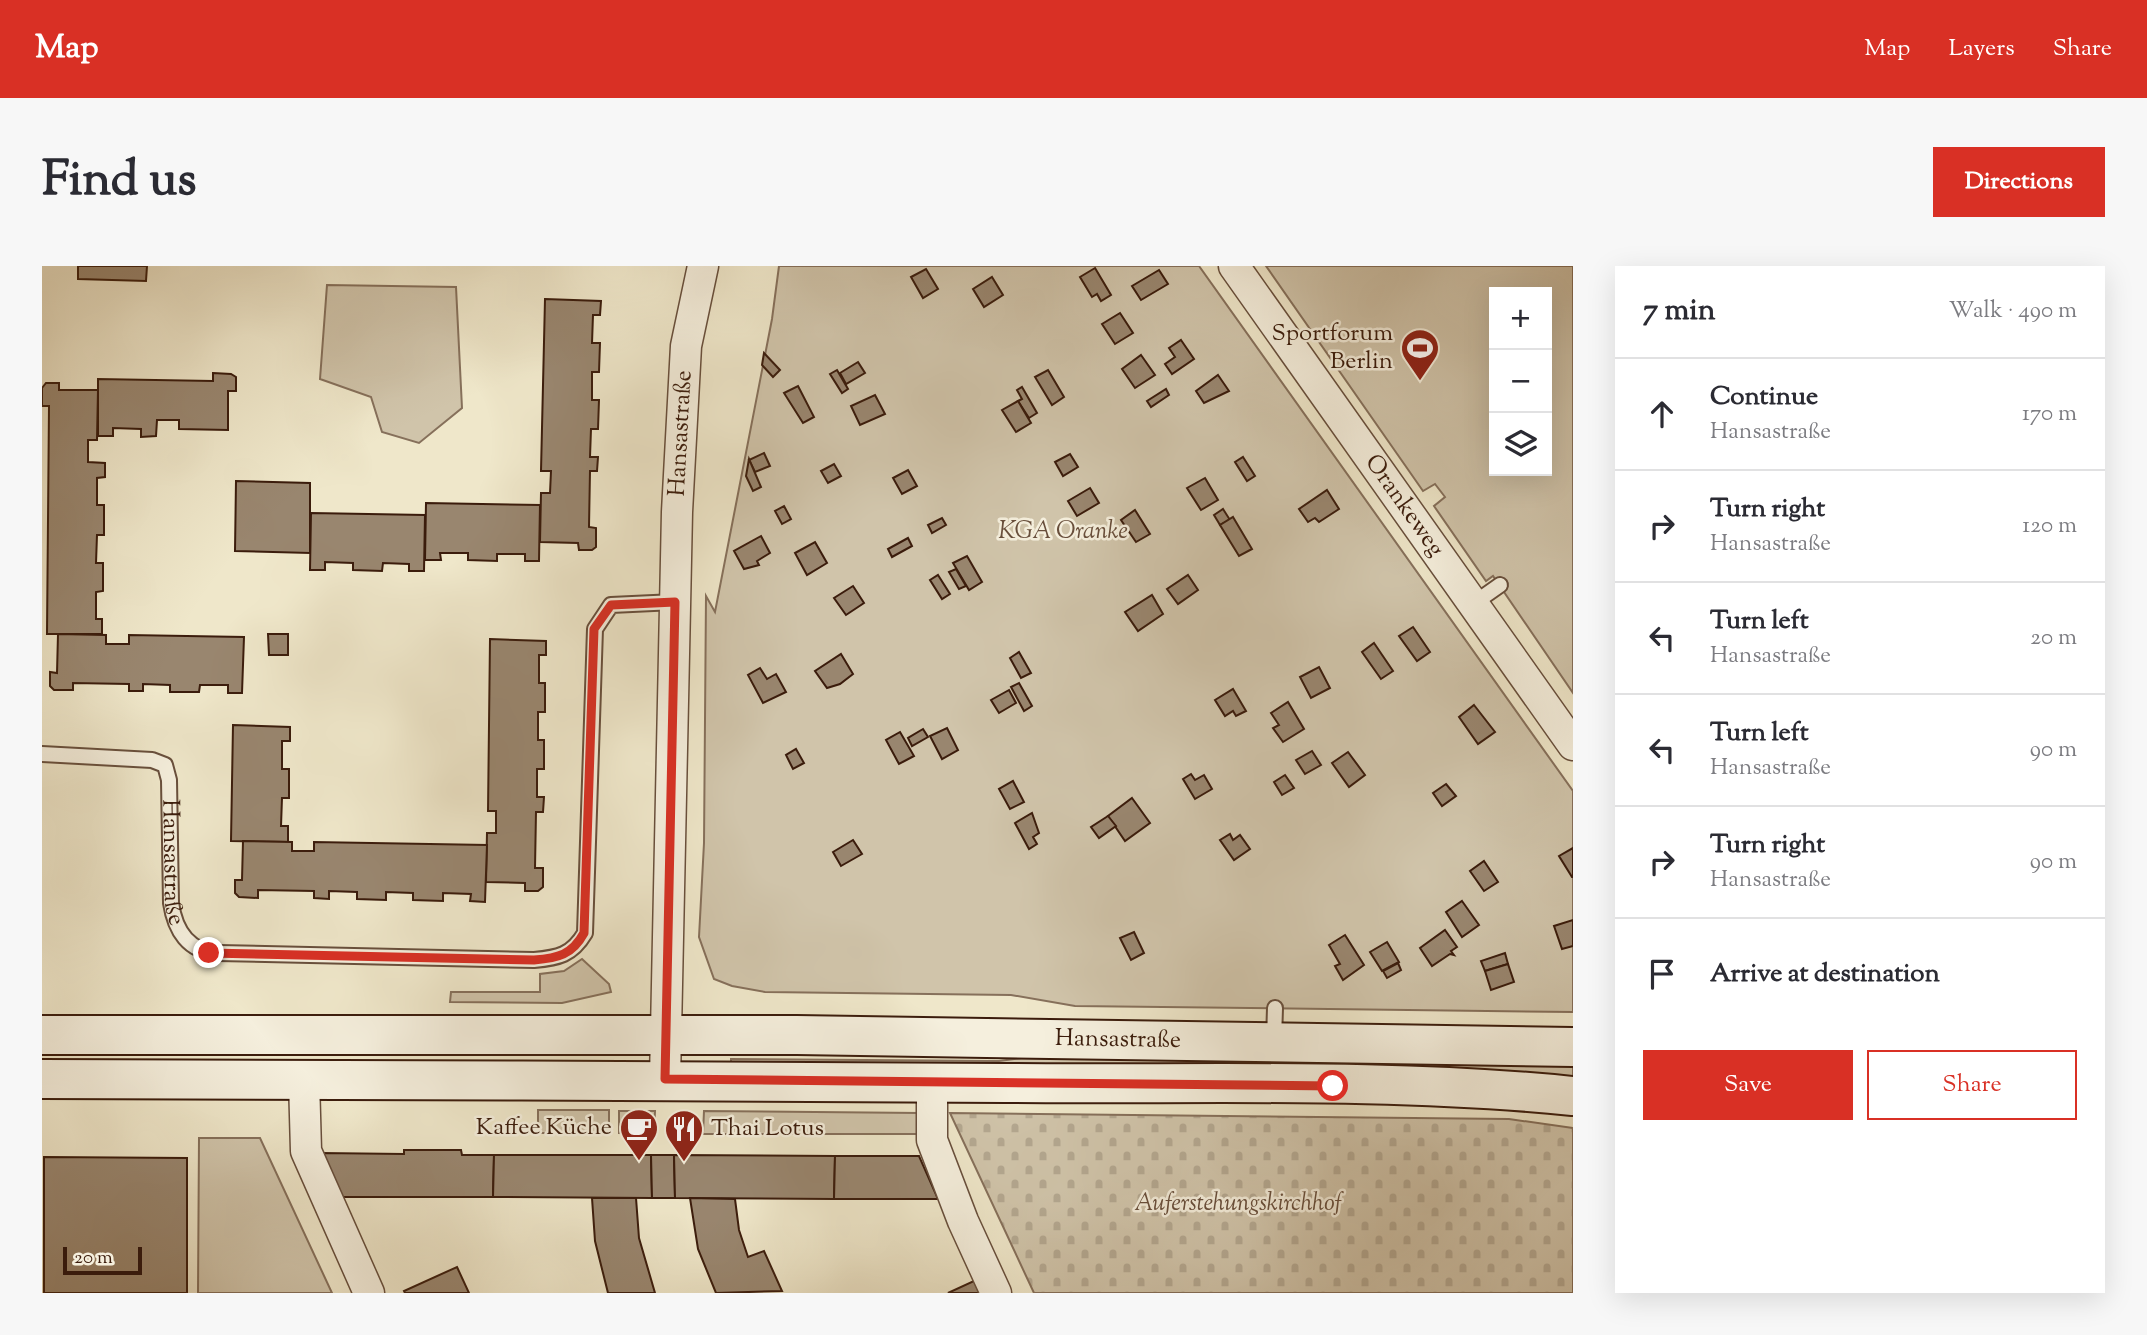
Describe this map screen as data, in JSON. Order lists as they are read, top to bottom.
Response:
{
  "streets": {
    "main road": ["Hansastraße"],
    "street": ["Orankeweg"]
  },
  "parks": ["KGA Oranke", "Auferstehungskirchhof"],
  "places": {
    "sports": ["Sportforum Berlin"],
    "cafe": ["Kaffee Küche"],
    "restaurant": ["Thai Lotus"]
  },
  "scale_bar": "20 m",
  "page": {
    "header": "Map",
    "nav": ["Map", "Layers", "Share"],
    "title": "Find us",
    "buttons": [
      "Directions",
      ["Save", "Share"]
    ],
    "heading": ["7 min", "Walk · 490 m"],
    "map_buttons": ["+", "−"],
    "list": [
      ["Continue", "Hansastraße", "170 m"],
      ["Turn right", "Hansastraße", "120 m"],
      ["Turn left", "Hansastraße", "20 m"],
      ["Turn left", "Hansastraße", "90 m"],
      ["Turn right", "Hansastraße", "90 m"],
      "Arrive at destination"
    ],
    "scale": "20 m"
  }
}
